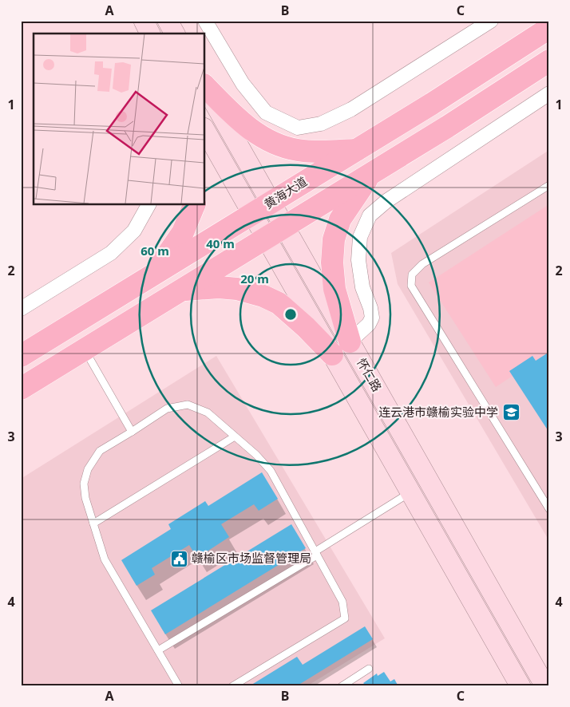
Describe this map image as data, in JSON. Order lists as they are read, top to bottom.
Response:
{
  "streets": {
    "main road": ["黄海大道", "怀仁路"]
  },
  "crossings": [
    ["黄海大道", "怀仁路"]
  ],
  "places": {
    "school or university": ["连云港市赣榆实验中学"],
    "public building": ["赣榆区市场监督管理局"]
  },
  "grid": {
    "columns": ["A", "B", "C"],
    "rows": [
      "1",
      "2",
      "3",
      "4"
    ]
  },
  "rings": ["40 m", "60 m", "20 m"]
}
